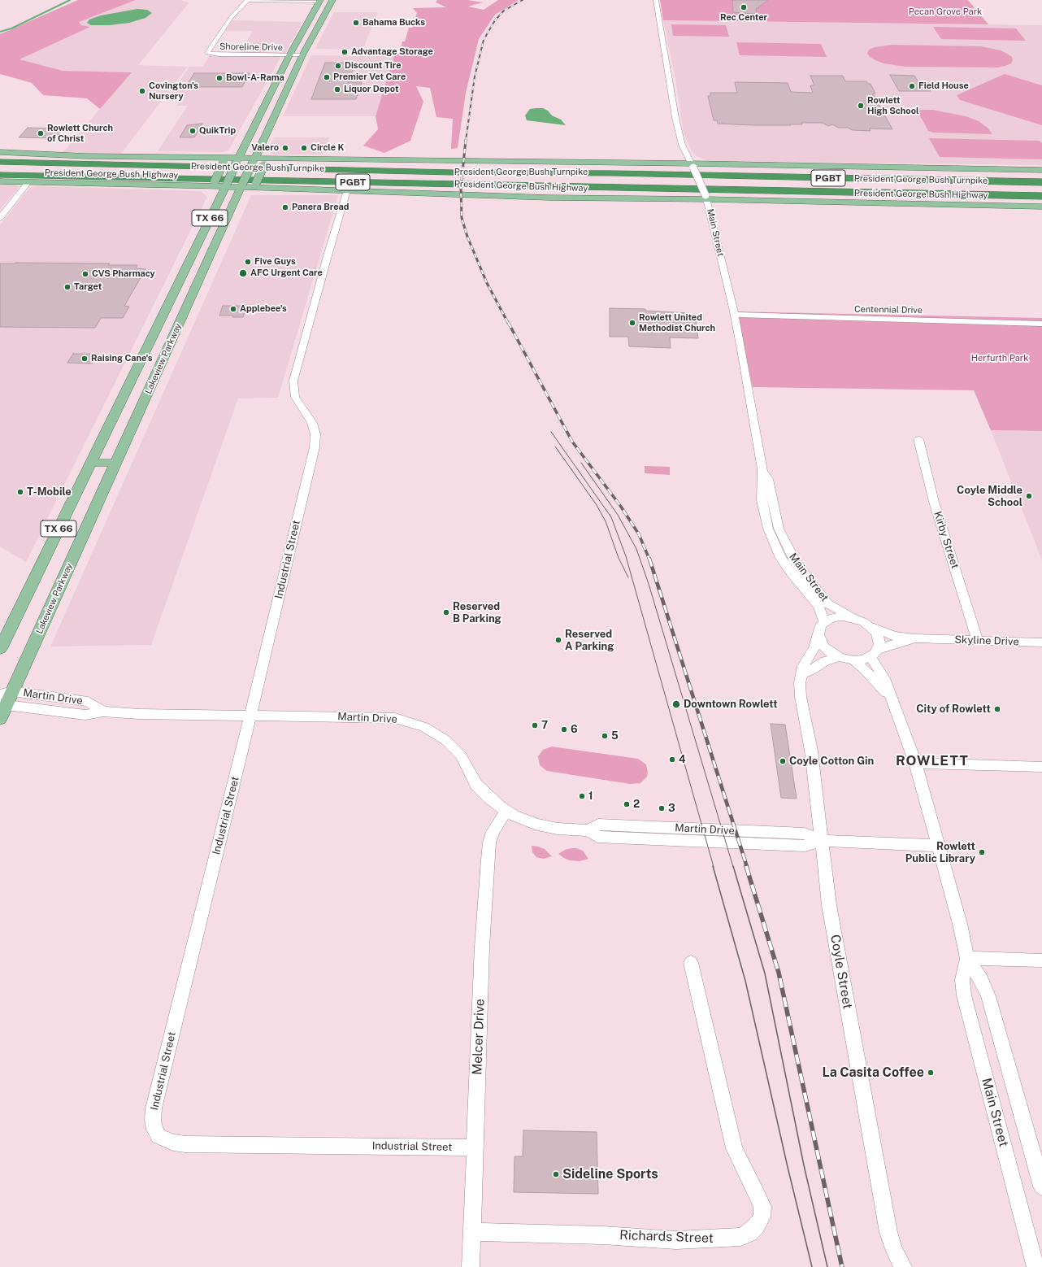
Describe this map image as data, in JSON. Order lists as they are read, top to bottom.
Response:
{
  "streets": {
    "highway": ["President George Bush Turnpike", "PGBT"],
    "main road": ["President George Bush Highway", "TX 66", "Lakeview Parkway"],
    "street": [
      "Shoreline Drive",
      "Main Street",
      "Centennial Drive",
      "Kirby Street",
      "Industrial Street",
      "Skyline Drive",
      "Martin Drive",
      "Coyle Street",
      "Melcer Drive",
      "Richards Street"
    ]
  },
  "crossings": [
    ["Shoreline Drive", "Lakeview Parkway"],
    ["President George Bush Turnpike", "President George Bush Highway"],
    ["President George Bush Turnpike", "Main Street"],
    ["President George Bush Highway", "Main Street"],
    ["President George Bush Highway", "Lakeview Parkway"],
    ["President George Bush Highway", "Industrial Street"],
    ["Main Street", "Centennial Drive"],
    ["Main Street", "Skyline Drive"],
    ["Main Street", "Martin Drive"],
    ["Main Street", "Coyle Street"],
    ["Lakeview Parkway", "Martin Drive"],
    ["Kirby Street", "Skyline Drive"],
    ["Industrial Street", "Martin Drive"],
    ["Industrial Street", "Melcer Drive"],
    ["Skyline Drive", "Coyle Street"],
    ["Martin Drive", "Coyle Street"],
    ["Martin Drive", "Melcer Drive"],
    ["Melcer Drive", "Richards Street"]
  ],
  "districts": ["ROWLETT"],
  "parks": ["Pecan Grove Park", "Herfurth Park"],
  "places": [
    "Rec Center",
    "Bahama Bucks",
    "Advantage Storage",
    "Discount Tire",
    "Premier Vet Care",
    "Bowl-A-Rama",
    "Field House",
    "Liquor Depot",
    "Covington's Nursery",
    "Rowlett High School",
    "QuikTrip",
    "Rowlett Church of Christ",
    "Valero",
    "Circle K",
    "Panera Bread",
    "Five Guys",
    "AFC Urgent Care",
    "CVS Pharmacy",
    "Target",
    "Applebee's",
    "Rowlett United Methodist Church",
    "Raising Cane's",
    "T-Mobile",
    "Coyle Middle School",
    "Reserved B Parking",
    "Reserved A Parking",
    "Downtown Rowlett",
    "City of Rowlett",
    "7",
    "6",
    "5",
    "4",
    "Coyle Cotton Gin",
    "1",
    "2",
    "3",
    "Rowlett Public Library",
    "La Casita Coffee",
    "Sideline Sports"
  ]
}
